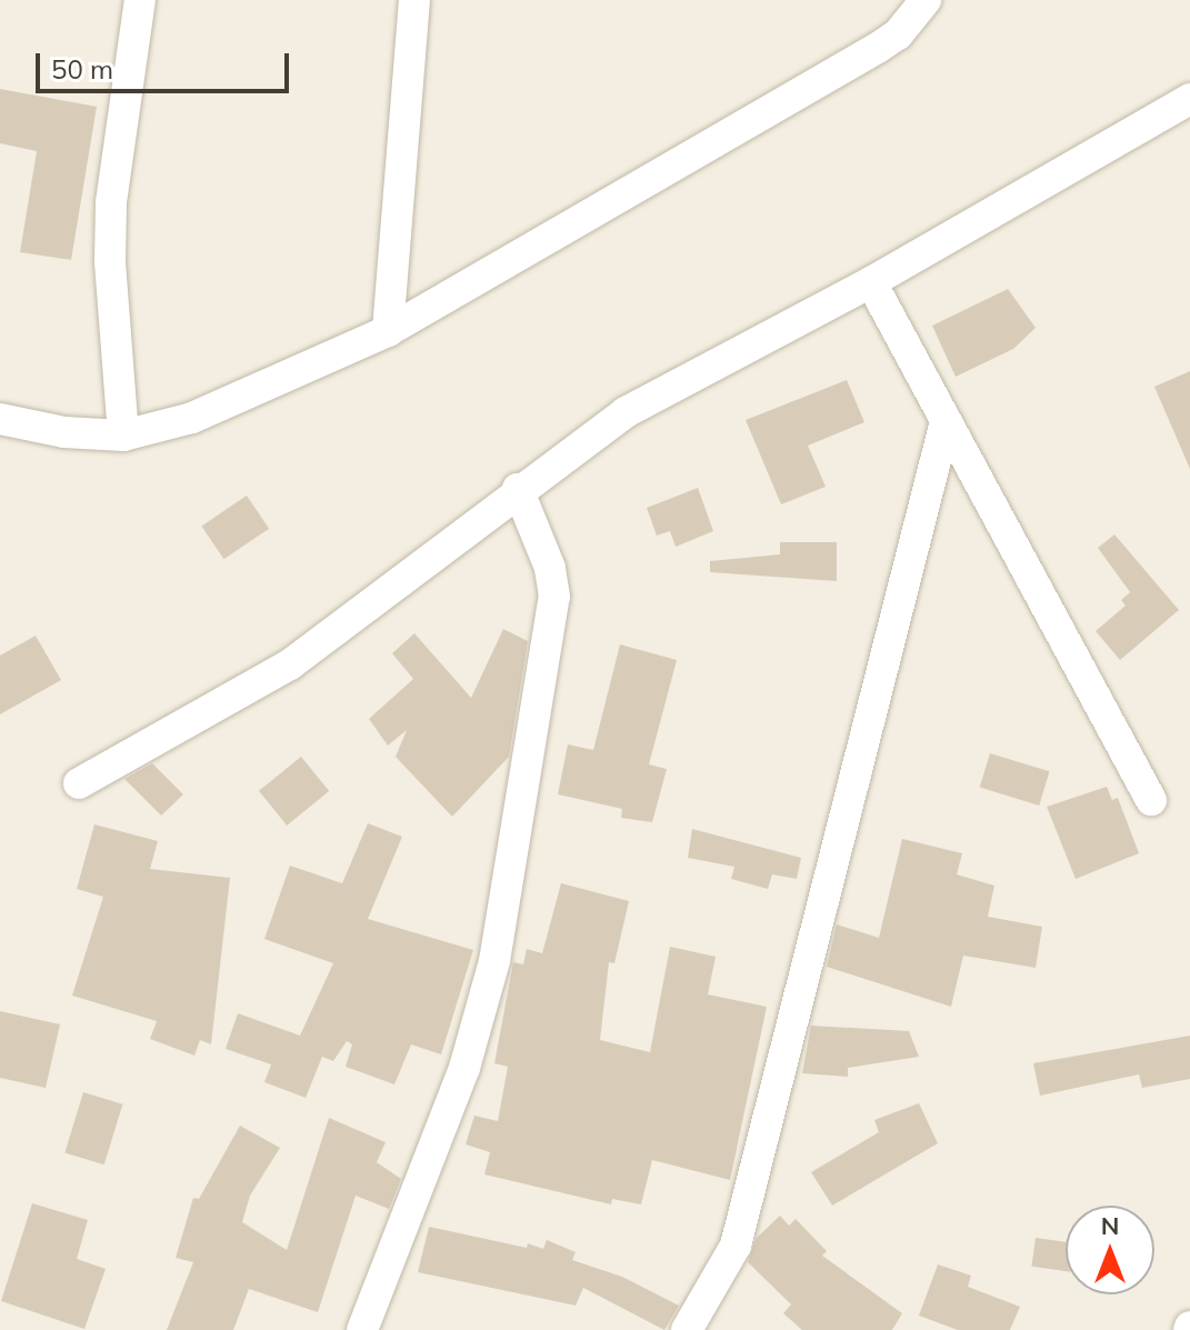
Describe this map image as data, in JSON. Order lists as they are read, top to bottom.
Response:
{
  "scale_bar": "50 m",
  "north": "top"
}
